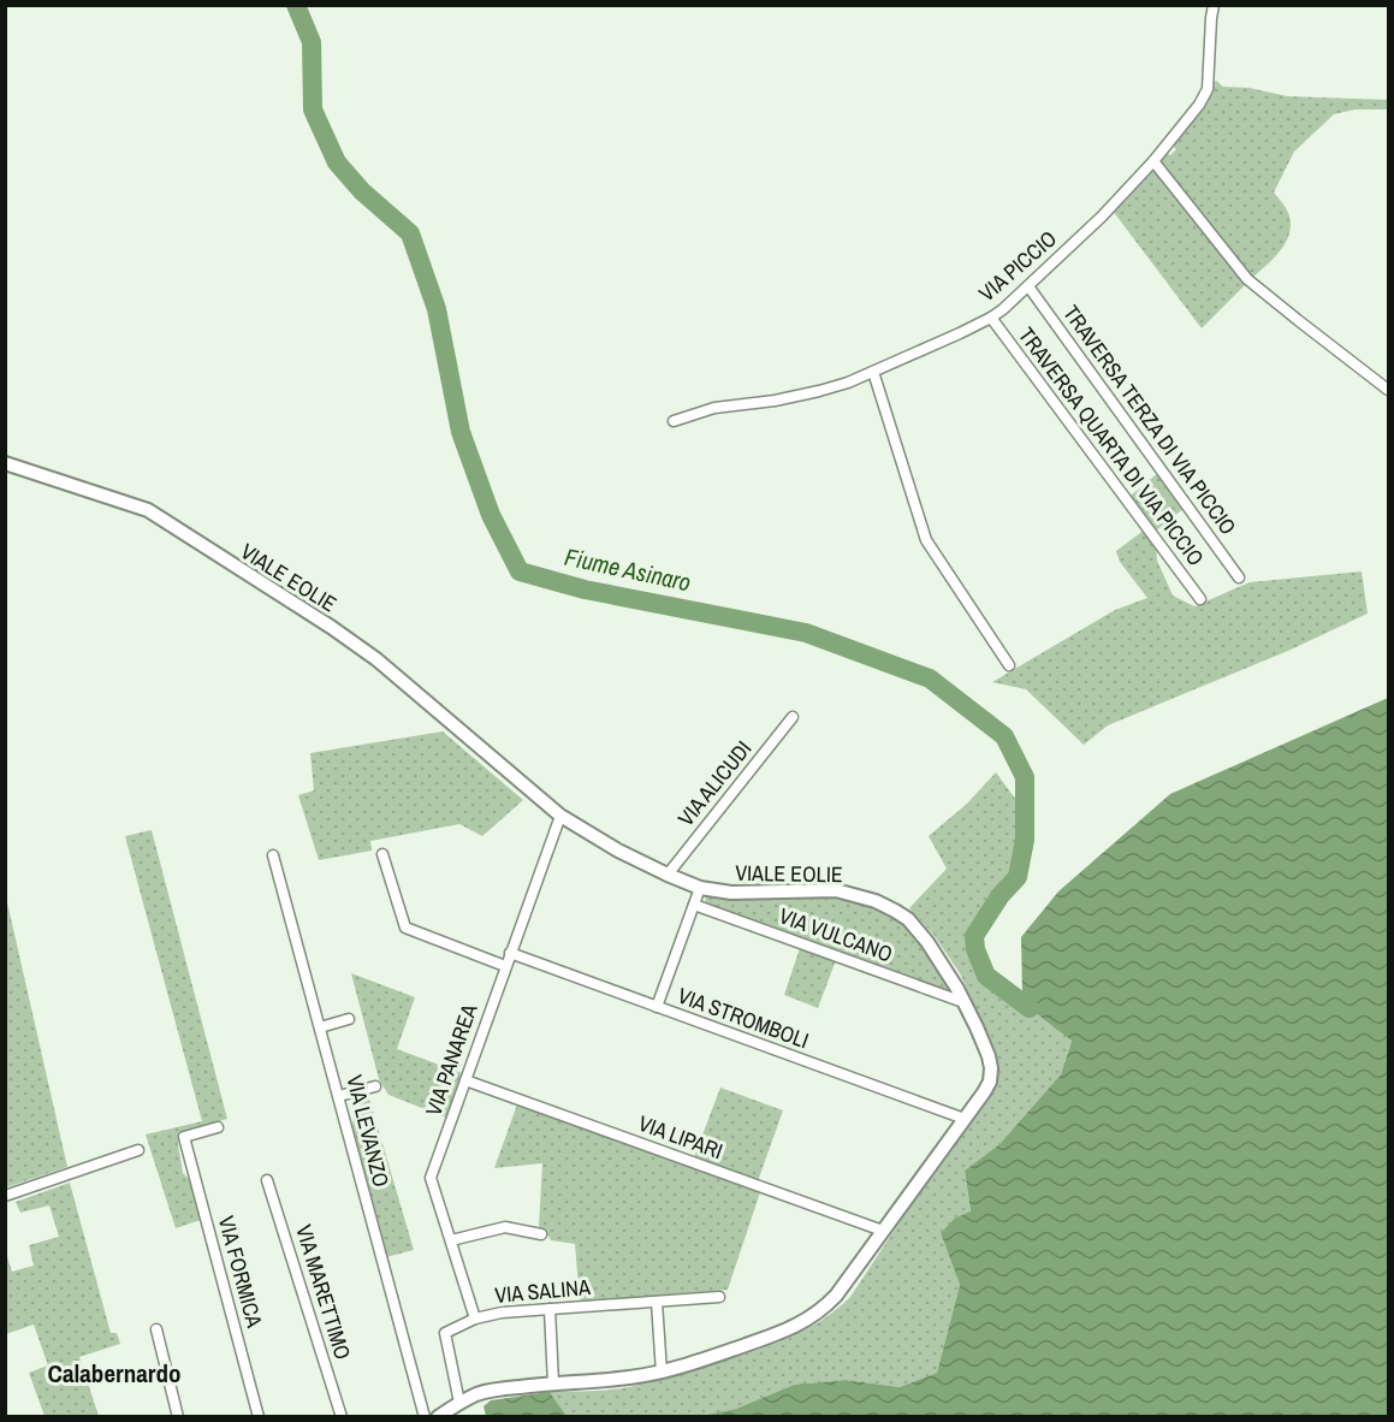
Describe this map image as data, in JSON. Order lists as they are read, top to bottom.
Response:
{
  "streets": {
    "street": [
      "VIA PICCIO",
      "TRAVERSA TERZA DI VIA PICCIO",
      "TRAVERSA QUARTA DI VIA PICCIO",
      "VIALE EOLIE",
      "VIA ALICUDI",
      "VIA VULCANO",
      "VIA STROMBOLI",
      "VIA PANAREA",
      "VIA LEVANZO",
      "VIA LIPARI",
      "VIA FORMICA",
      "VIA SALINA",
      "VIA MARETTIMO"
    ]
  },
  "crossings": [
    ["VIA PICCIO", "TRAVERSA TERZA DI VIA PICCIO"],
    ["VIA PICCIO", "TRAVERSA QUARTA DI VIA PICCIO"],
    ["VIALE EOLIE", "VIA ALICUDI"],
    ["VIALE EOLIE", "VIA VULCANO"],
    ["VIALE EOLIE", "VIA STROMBOLI"],
    ["VIALE EOLIE", "VIA PANAREA"],
    ["VIALE EOLIE", "VIA LIPARI"],
    ["VIALE EOLIE", "VIA SALINA"],
    ["VIA STROMBOLI", "VIA PANAREA"],
    ["VIA PANAREA", "VIA LIPARI"],
    ["VIA PANAREA", "VIA SALINA"]
  ],
  "districts": ["Calabernardo"],
  "water": ["Fiume Asinaro"]
}
